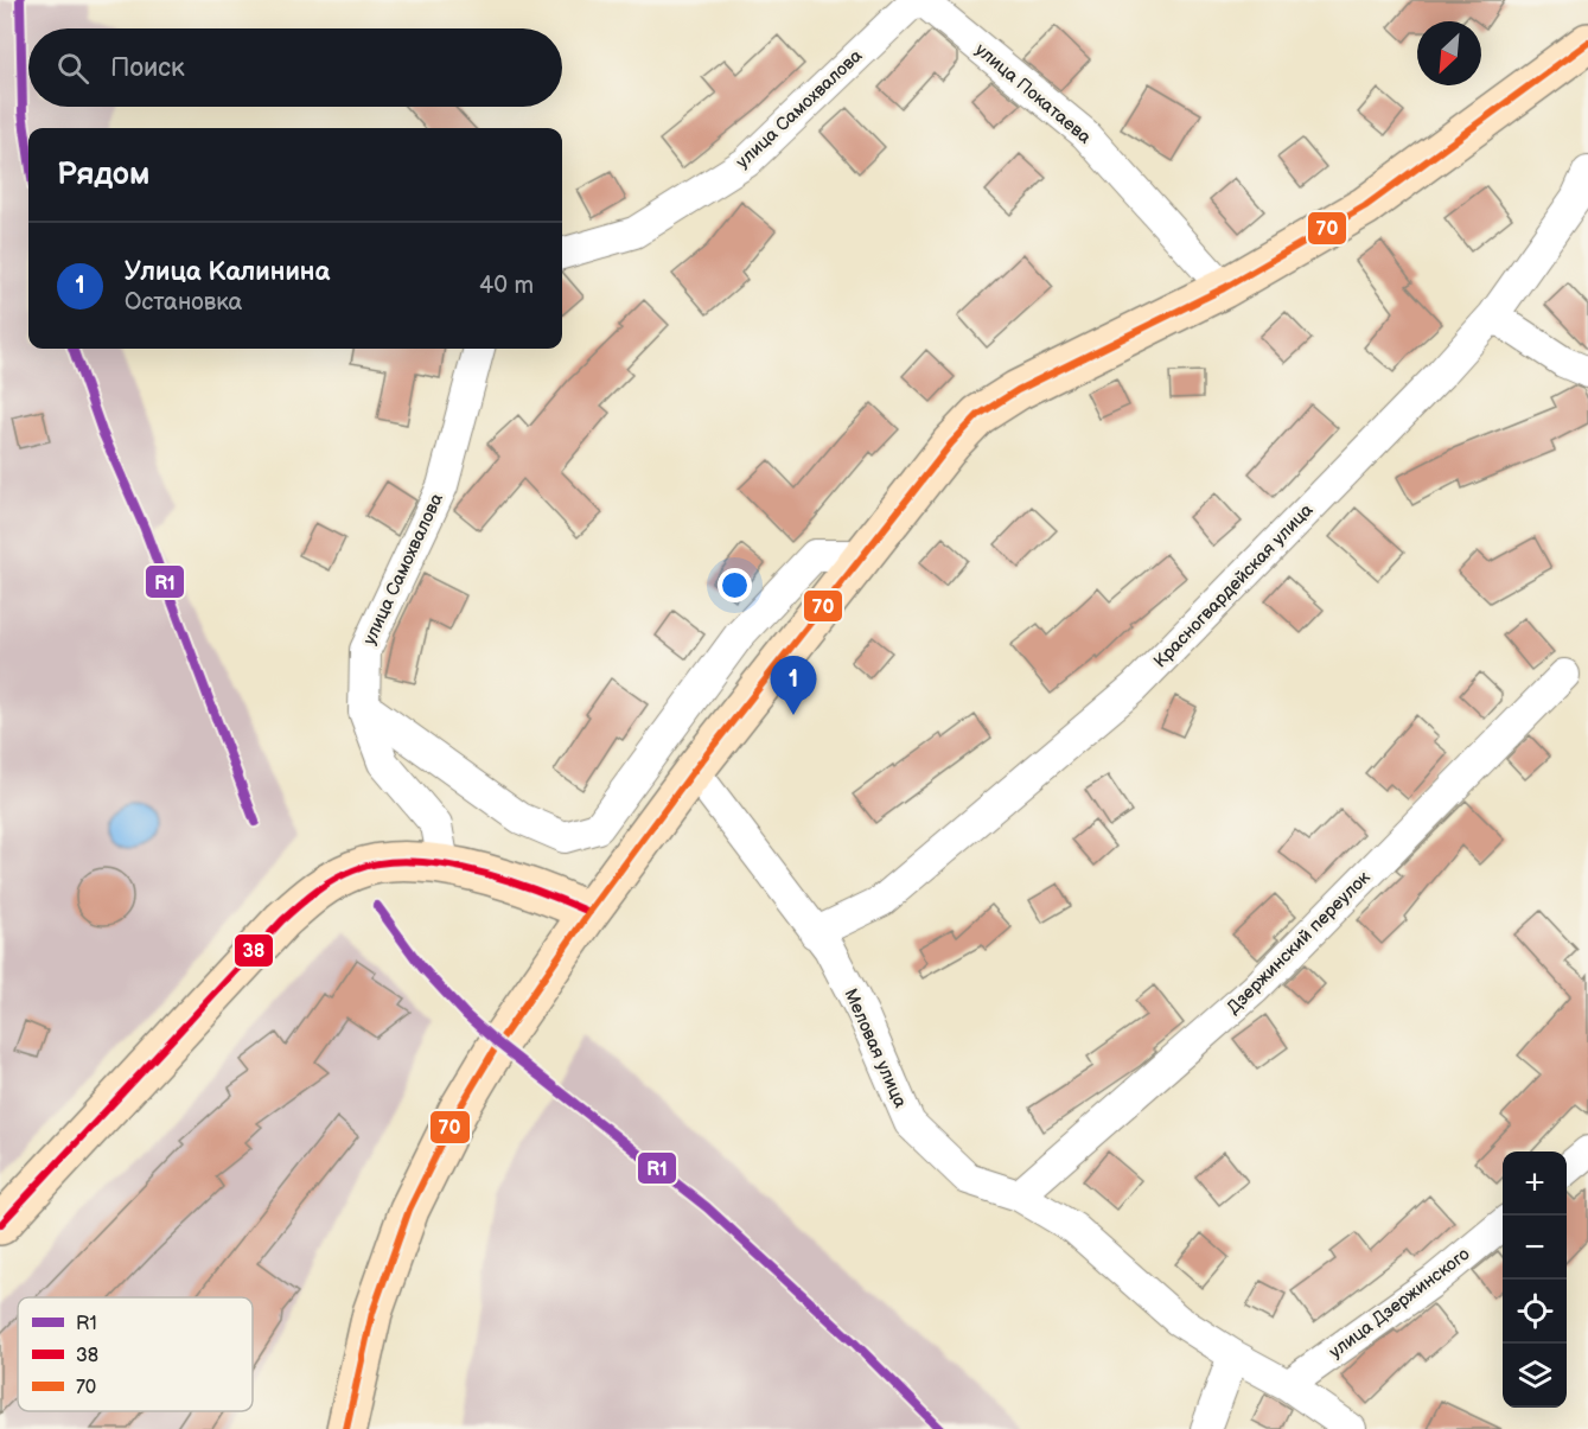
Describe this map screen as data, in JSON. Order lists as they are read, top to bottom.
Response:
{
  "streets": {
    "street": [
      "улица Покатаева",
      "улица Самохвалова",
      "Красногвардейская улица",
      "Дзержинский переулок",
      "Меловая улица",
      "улица Дзержинского"
    ]
  },
  "crossings": [
    ["Красногвардейская улица", "Меловая улица"],
    ["Дзержинский переулок", "Меловая улица"],
    ["Меловая улица", "улица Дзержинского"]
  ],
  "lines": ["transit line R1", "transit line 70", "transit line 38"],
  "legend": ["R1", "38", "70"],
  "north": "bottom left",
  "page": {
    "search": "Поиск",
    "heading": "Рядом",
    "list": [
      {
        "mark": "1",
        "name": "Улица Калинина",
        "note": "Остановка",
        "value": "40 m"
      }
    ],
    "pins": "1",
    "map_buttons": ["+", "−"]
  }
}
